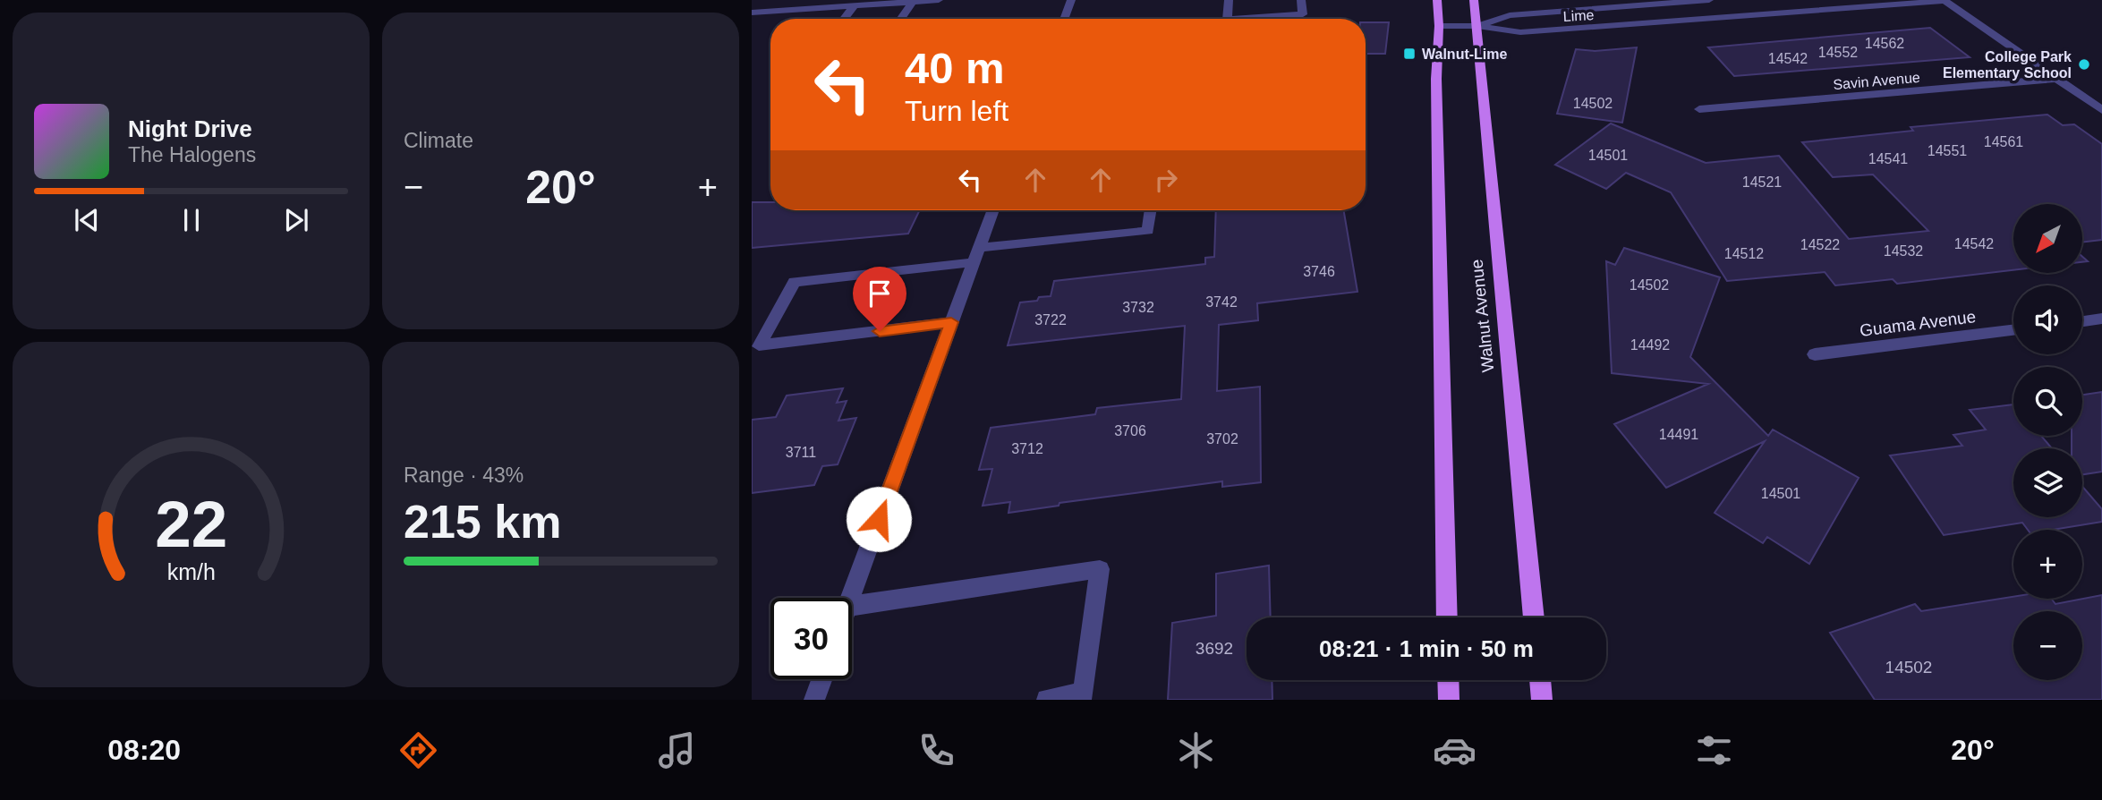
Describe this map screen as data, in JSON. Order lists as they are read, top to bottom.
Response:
{
  "streets": {
    "main road": ["Walnut Avenue"],
    "street": ["Lime", "Savin Avenue", "Guama Avenue"]
  },
  "crossings": [
    ["Lime", "Walnut Avenue"]
  ],
  "places": {
    "transit": ["Walnut-Lime"],
    "other": ["College Park Elementary School"]
  },
  "house_numbers": [
    "14562",
    "14552",
    "14542",
    "14502",
    "14561",
    "14551",
    "14501",
    "14541",
    "14521",
    "14542",
    "14522",
    "14532",
    "14512",
    "3746",
    "14502",
    "3742",
    "3732",
    "3722",
    "14492",
    "3706",
    "14491",
    "3702",
    "3712",
    "3711",
    "14501",
    "3692",
    "14502"
  ],
  "north": "bottom left",
  "page": {
    "tile": [
      "Climate",
      ["Range · 43%", "215 km"]
    ],
    "turn": ["40 m", "Turn left"],
    "song": ["Night Drive", "The Halogens"],
    "heat": ["−", "20°", "+"],
    "map_buttons": ["+", "−"],
    "limit": "30",
    "trip": "08:21 · 1 min · 50 m",
    "tabs": ["08:20", "20°"],
    "gauge": ["22", "km/h"]
  }
}
